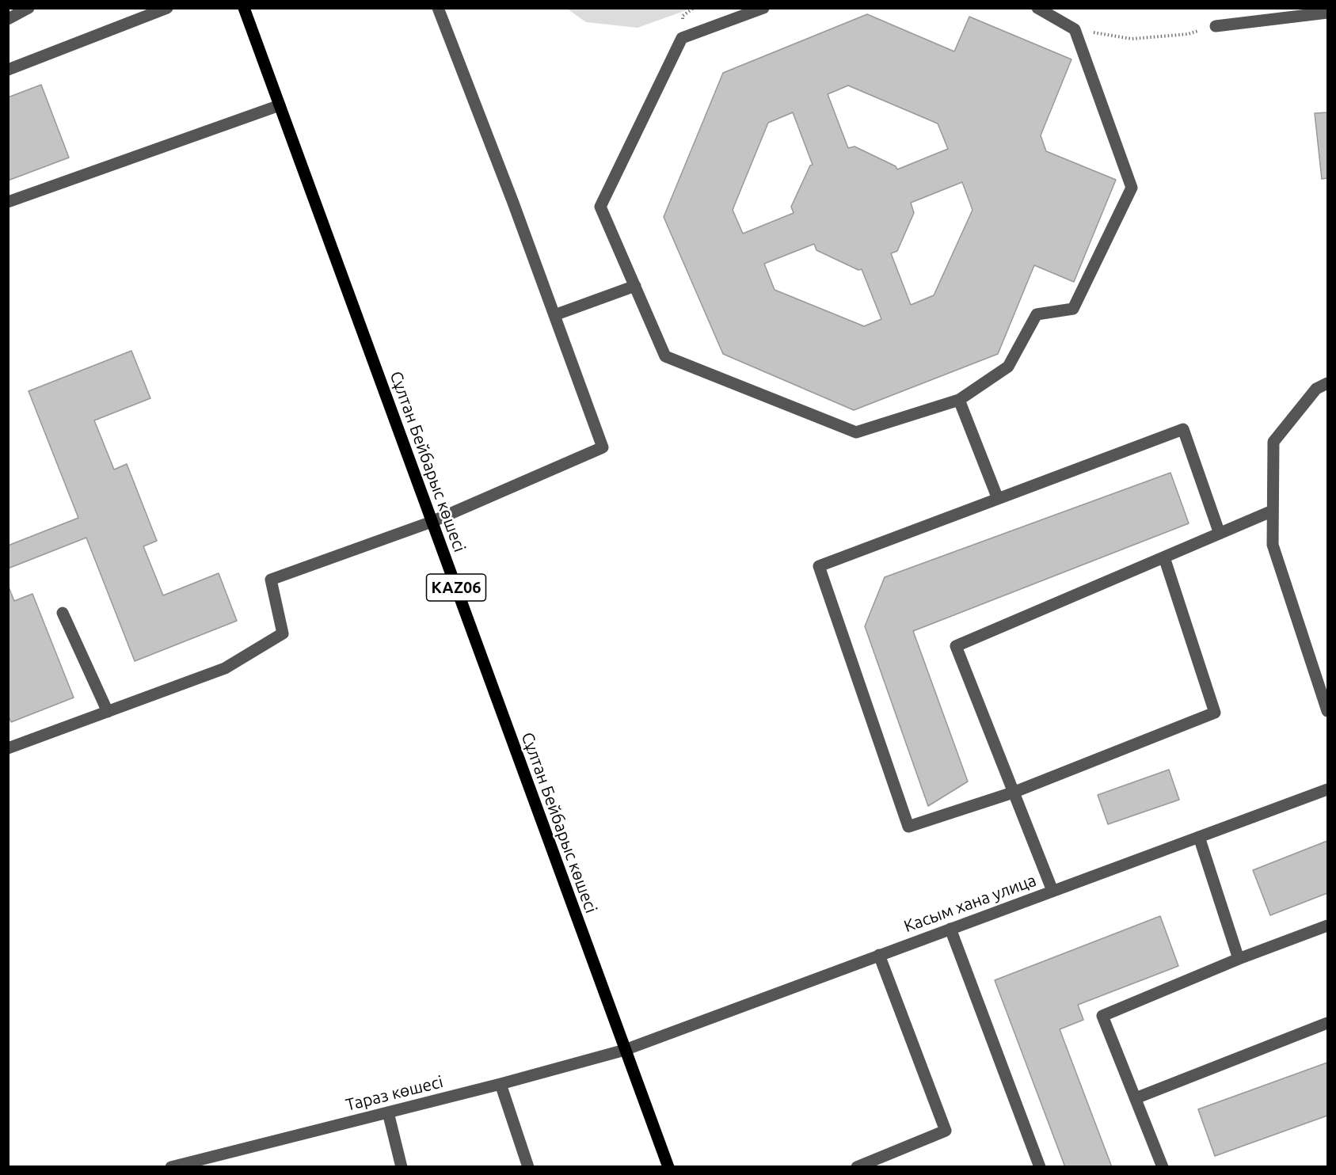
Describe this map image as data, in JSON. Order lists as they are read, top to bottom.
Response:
{
  "streets": {
    "main road": ["Сұлтан Бейбарыс көшесі", "KAZ06"],
    "street": ["Касым хана улица", "Тараз көшесі"]
  },
  "crossings": [
    ["Сұлтан Бейбарыс көшесі", "Касым хана улица"],
    ["Сұлтан Бейбарыс көшесі", "Тараз көшесі"],
    ["Касым хана улица", "Тараз көшесі"]
  ]
}
